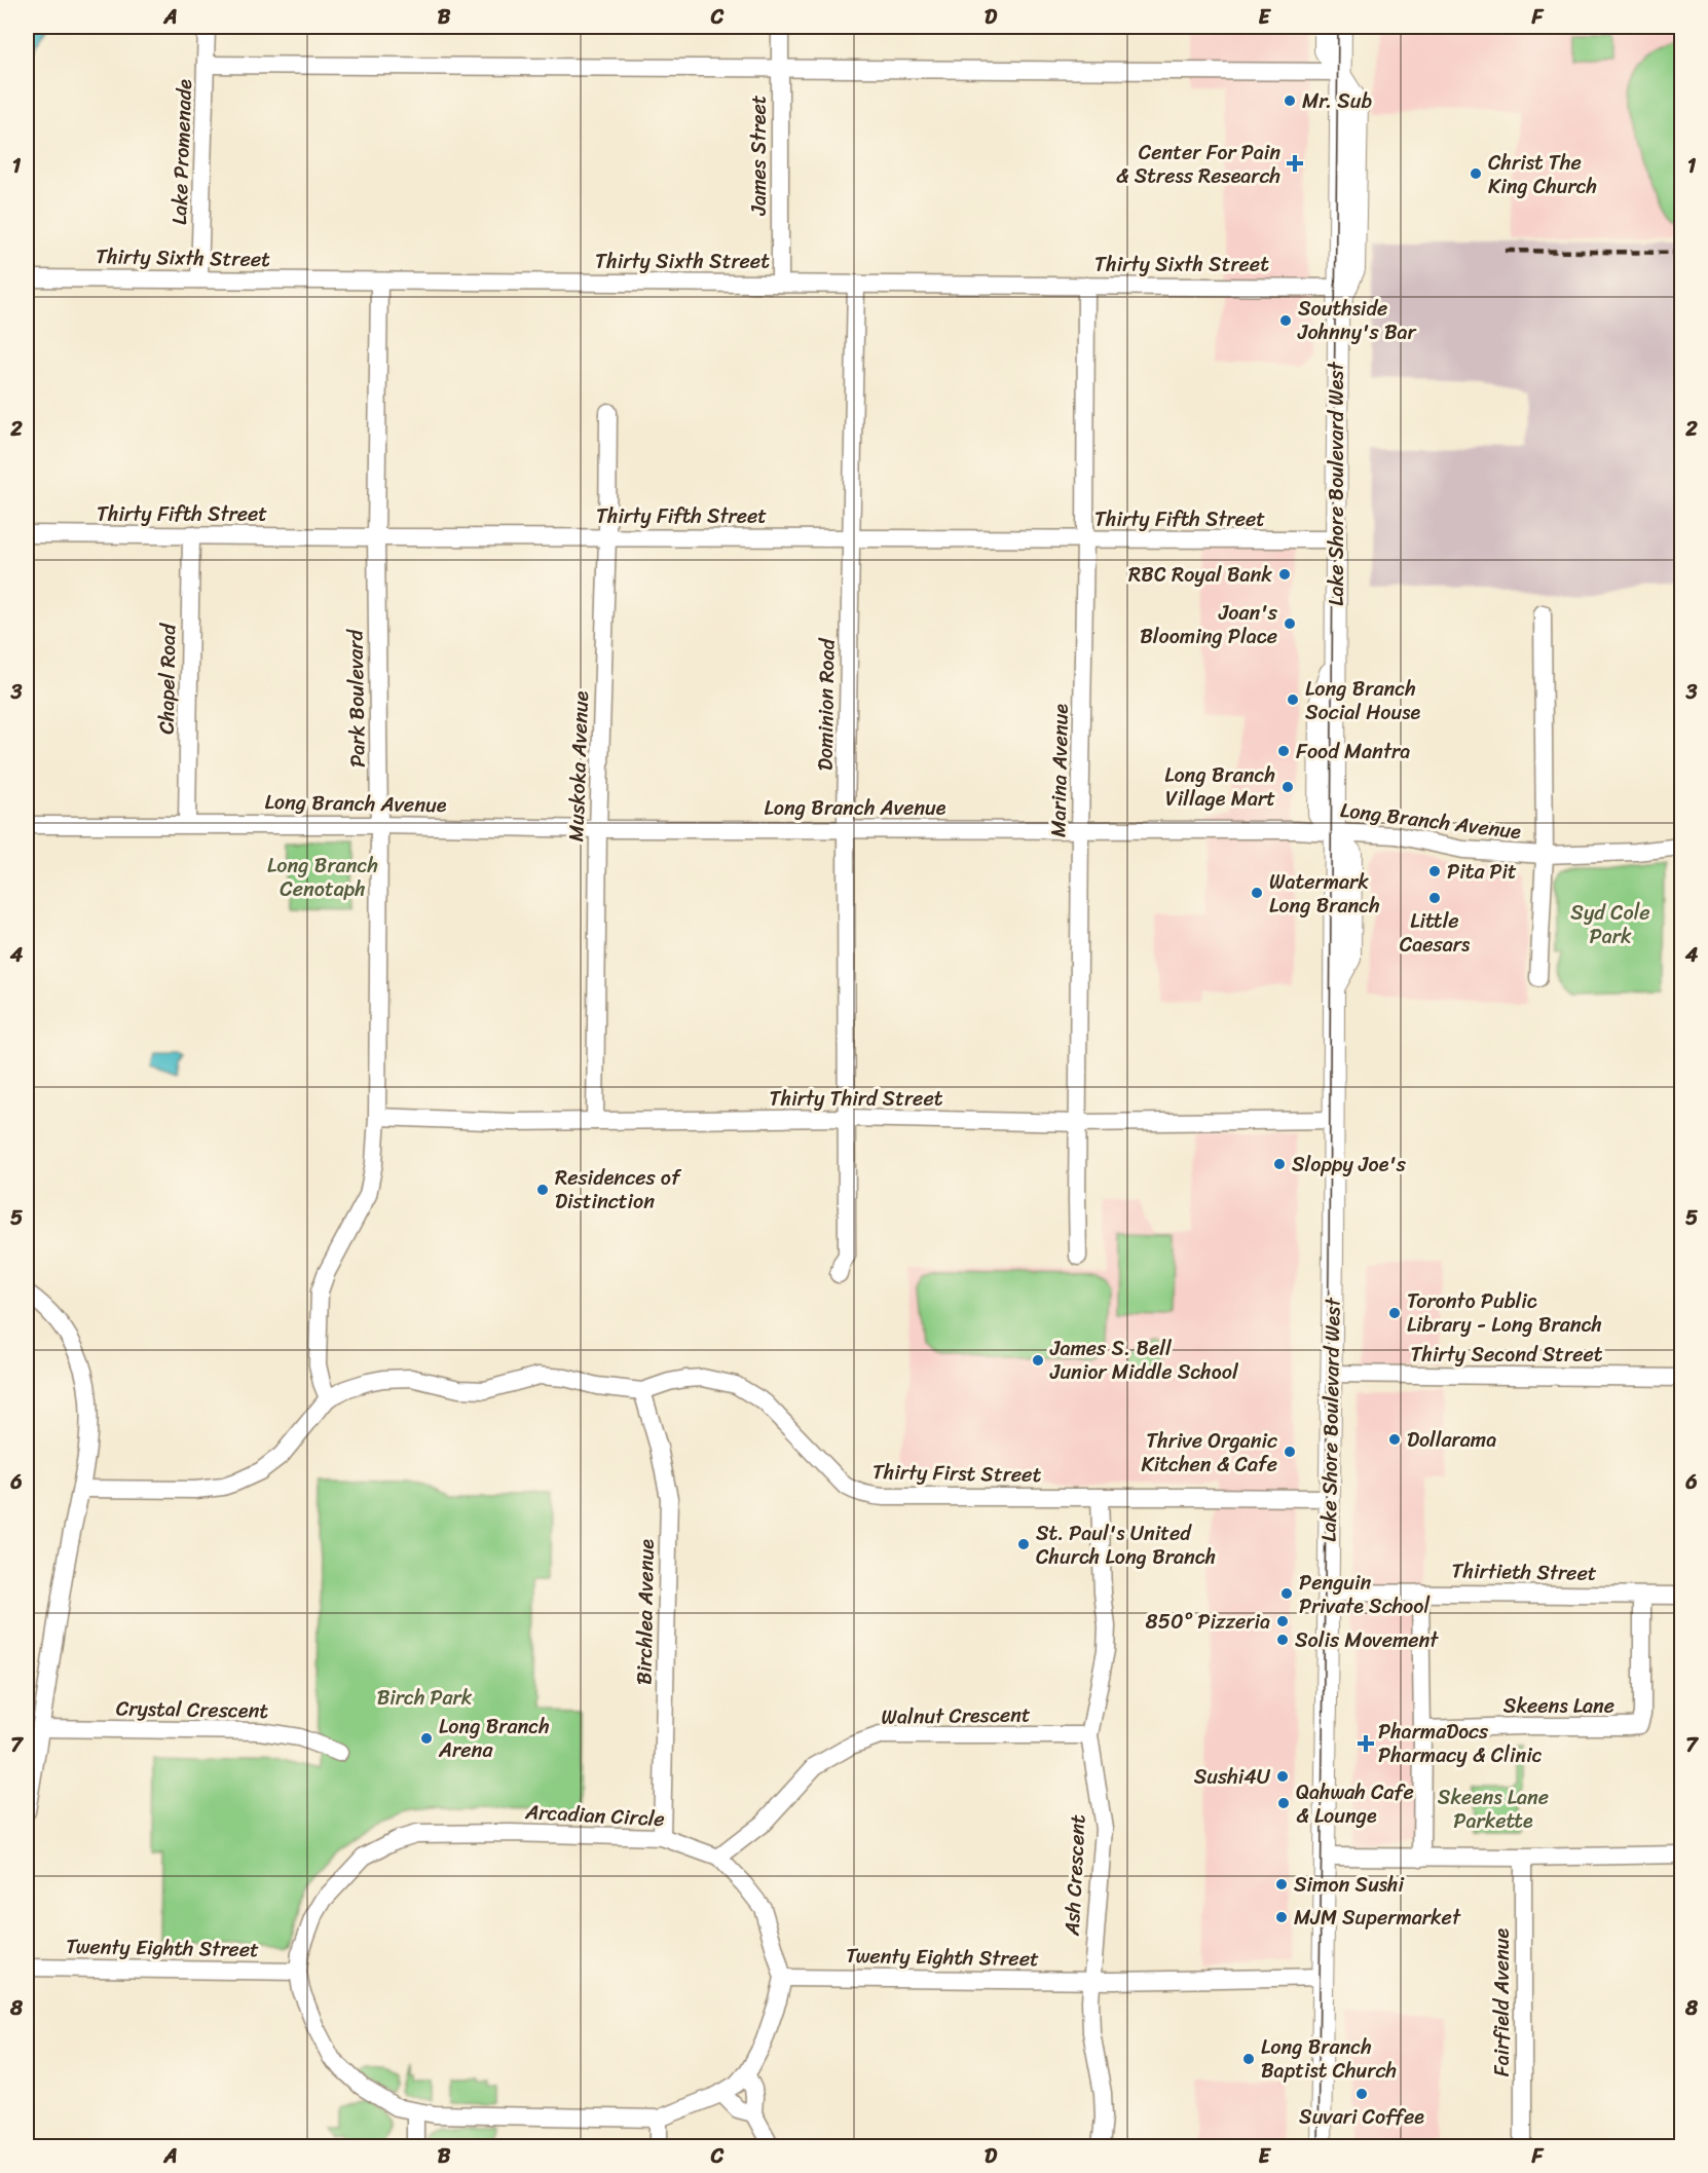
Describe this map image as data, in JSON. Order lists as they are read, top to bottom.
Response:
{
  "streets": {
    "main road": ["Lake Shore Boulevard West"],
    "street": [
      "Lake Promenade",
      "James Street",
      "Thirty Sixth Street",
      "Thirty Fifth Street",
      "Chapel Road",
      "Park Boulevard",
      "Dominion Road",
      "Muskoka Avenue",
      "Marina Avenue",
      "Long Branch Avenue",
      "Thirty Third Street",
      "Thirty Second Street",
      "Thirty First Street",
      "Thirtieth Street",
      "Birchlea Avenue",
      "Skeens Lane",
      "Crystal Crescent",
      "Walnut Crescent",
      "Arcadian Circle",
      "Ash Crescent",
      "Twenty Eighth Street",
      "Fairfield Avenue"
    ]
  },
  "crossings": [
    ["Lake Promenade", "Thirty Sixth Street"],
    ["James Street", "Thirty Sixth Street"],
    ["Thirty Sixth Street", "Lake Shore Boulevard West"],
    ["Thirty Sixth Street", "Park Boulevard"],
    ["Thirty Sixth Street", "Dominion Road"],
    ["Thirty Sixth Street", "Marina Avenue"],
    ["Lake Shore Boulevard West", "Thirty Fifth Street"],
    ["Lake Shore Boulevard West", "Long Branch Avenue"],
    ["Lake Shore Boulevard West", "Thirty Third Street"],
    ["Lake Shore Boulevard West", "Thirty Second Street"],
    ["Lake Shore Boulevard West", "Thirty First Street"],
    ["Lake Shore Boulevard West", "Thirtieth Street"],
    ["Lake Shore Boulevard West", "Twenty Eighth Street"],
    ["Thirty Fifth Street", "Chapel Road"],
    ["Thirty Fifth Street", "Park Boulevard"],
    ["Thirty Fifth Street", "Dominion Road"],
    ["Thirty Fifth Street", "Muskoka Avenue"],
    ["Thirty Fifth Street", "Marina Avenue"],
    ["Chapel Road", "Long Branch Avenue"],
    ["Park Boulevard", "Long Branch Avenue"],
    ["Park Boulevard", "Thirty Third Street"],
    ["Park Boulevard", "Thirty First Street"],
    ["Dominion Road", "Long Branch Avenue"],
    ["Dominion Road", "Thirty Third Street"],
    ["Muskoka Avenue", "Long Branch Avenue"],
    ["Muskoka Avenue", "Thirty Third Street"],
    ["Marina Avenue", "Long Branch Avenue"],
    ["Marina Avenue", "Thirty Third Street"],
    ["Thirty First Street", "Birchlea Avenue"],
    ["Thirty First Street", "Ash Crescent"],
    ["Thirtieth Street", "Skeens Lane"],
    ["Birchlea Avenue", "Arcadian Circle"],
    ["Walnut Crescent", "Arcadian Circle"],
    ["Walnut Crescent", "Ash Crescent"],
    ["Arcadian Circle", "Twenty Eighth Street"],
    ["Ash Crescent", "Twenty Eighth Street"]
  ],
  "parks": [
    "Long Branch Cenotaph",
    "Syd Cole Park",
    "Birch Park",
    "Skeens Lane Parkette"
  ],
  "places": {
    "other": [
      "Mr. Sub",
      "Christ The King Church",
      "Southside Johnny's Bar",
      "RBC Royal Bank",
      "Joan's Blooming Place",
      "Long Branch Social House",
      "Food Mantra",
      "Long Branch Village Mart",
      "Pita Pit",
      "Watermark Long Branch",
      "Little Caesars",
      "Sloppy Joe's",
      "Residences of Distinction",
      "Toronto Public Library - Long Branch",
      "James S. Bell Junior Middle School",
      "Dollarama",
      "Thrive Organic Kitchen & Cafe",
      "St. Paul's United Church Long Branch",
      "Penguin Private School",
      "850° Pizzeria",
      "Solis Movement",
      "Long Branch Arena",
      "Sushi4U",
      "Qahwah Cafe & Lounge",
      "Simon Sushi",
      "MJM Supermarket",
      "Long Branch Baptist Church",
      "Suvari Coffee"
    ],
    "health": ["Center For Pain & Stress Research", "PharmaDocs Pharmacy & Clinic"]
  },
  "grid": {
    "columns": [
      "A",
      "B",
      "C",
      "D",
      "E",
      "F"
    ],
    "rows": [
      "1",
      "2",
      "3",
      "4",
      "5",
      "6",
      "7",
      "8"
    ]
  }
}
